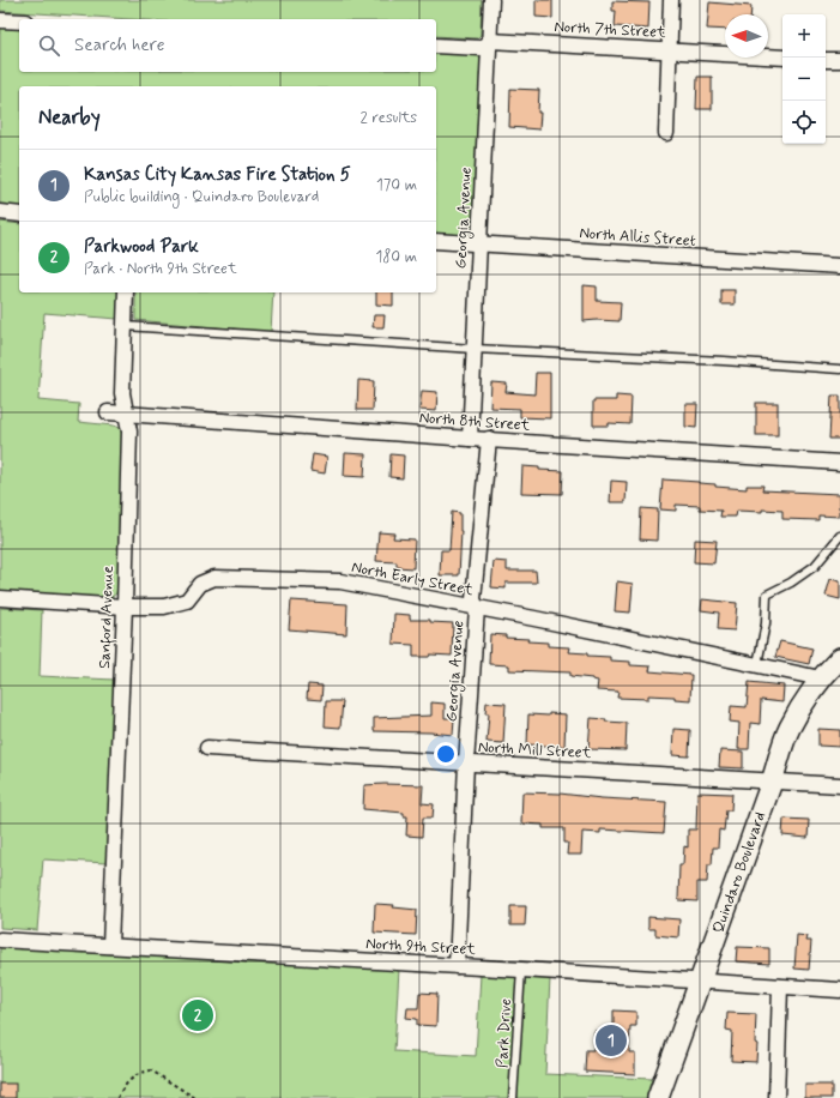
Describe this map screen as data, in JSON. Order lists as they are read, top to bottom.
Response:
{
  "streets": {
    "main road": ["Quindaro Boulevard"],
    "street": [
      "North 7th Street",
      "Georgia Avenue",
      "North Allis Street",
      "North 8th Street",
      "North Early Street",
      "Sanford Avenue",
      "North Mill Street",
      "North 9th Street"
    ],
    "lane": ["Park Drive"]
  },
  "crossings": [
    ["North 7th Street", "Georgia Avenue"],
    ["Georgia Avenue", "North Allis Street"],
    ["Georgia Avenue", "North 8th Street"],
    ["Georgia Avenue", "North Early Street"],
    ["Georgia Avenue", "North Mill Street"],
    ["Georgia Avenue", "North 9th Street"],
    ["North 8th Street", "Sanford Avenue"],
    ["North Early Street", "Sanford Avenue"],
    ["North Early Street", "Quindaro Boulevard"],
    ["Sanford Avenue", "North 9th Street"],
    ["North Mill Street", "Quindaro Boulevard"],
    ["Quindaro Boulevard", "North 9th Street"],
    ["North 9th Street", "Park Drive"]
  ],
  "north": "left",
  "page": {
    "map_buttons": ["+", "−"],
    "search": "Search here",
    "heading": ["Nearby", "2 results"],
    "list": [
      {
        "mark": "1",
        "name": "Kansas City Kansas Fire Station 5",
        "note": "Public building · Quindaro Boulevard",
        "value": "170 m"
      },
      {
        "mark": "2",
        "name": "Parkwood Park",
        "note": "Park · North 9th Street",
        "value": "180 m"
      }
    ],
    "pins": ["2", "1"]
  }
}
